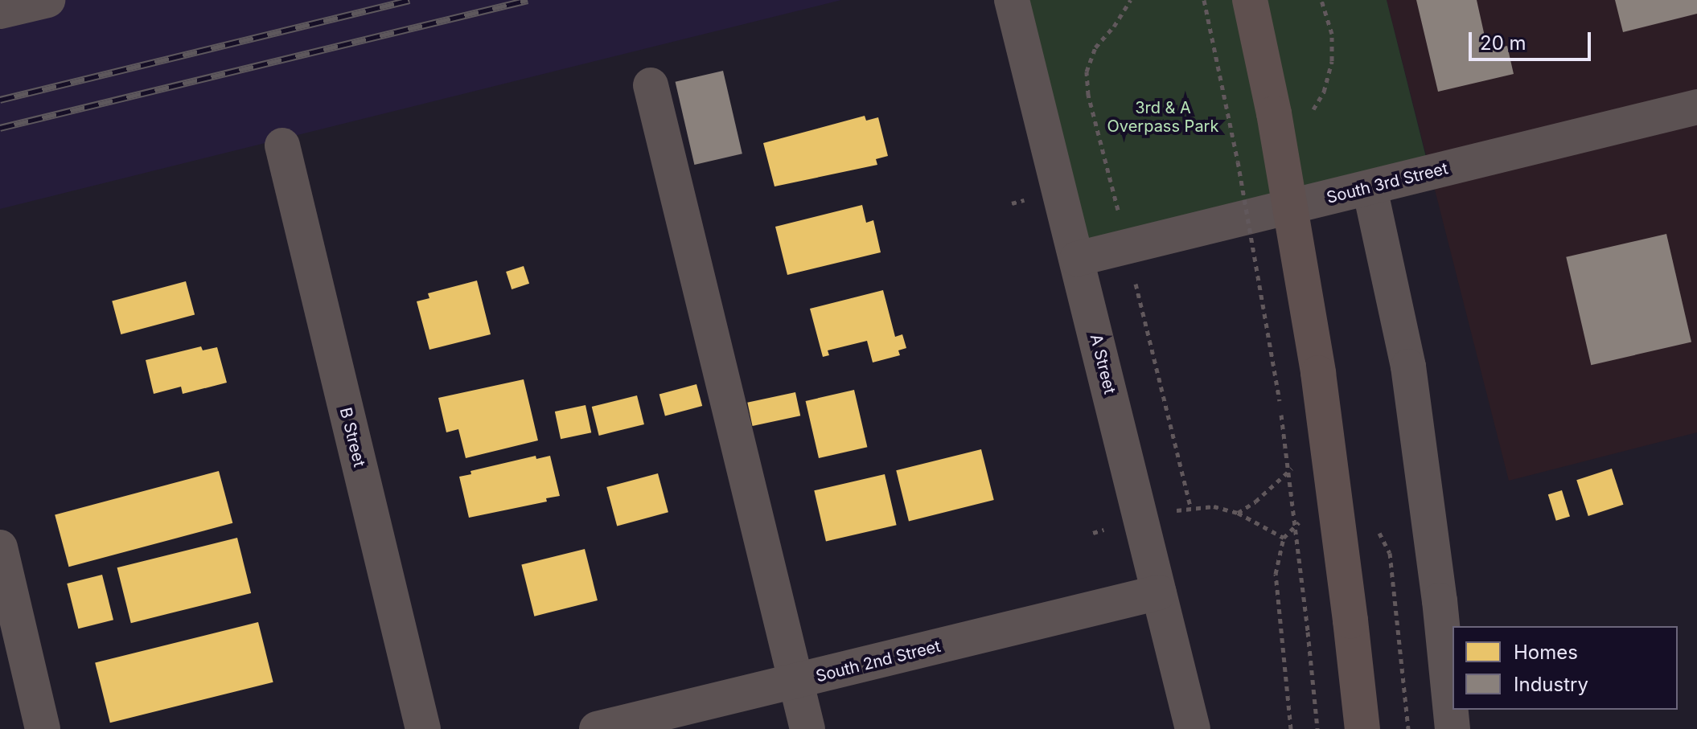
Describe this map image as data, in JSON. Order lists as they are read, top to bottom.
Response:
{
  "streets": {
    "street": [
      "South 3rd Street",
      "A Street",
      "B Street",
      "South 2nd Street"
    ]
  },
  "crossings": [
    ["South 3rd Street", "A Street"],
    ["A Street", "South 2nd Street"]
  ],
  "parks": ["3rd & A Overpass Park"],
  "legend": ["Homes", "Industry"],
  "scale_bar": "20 m"
}
